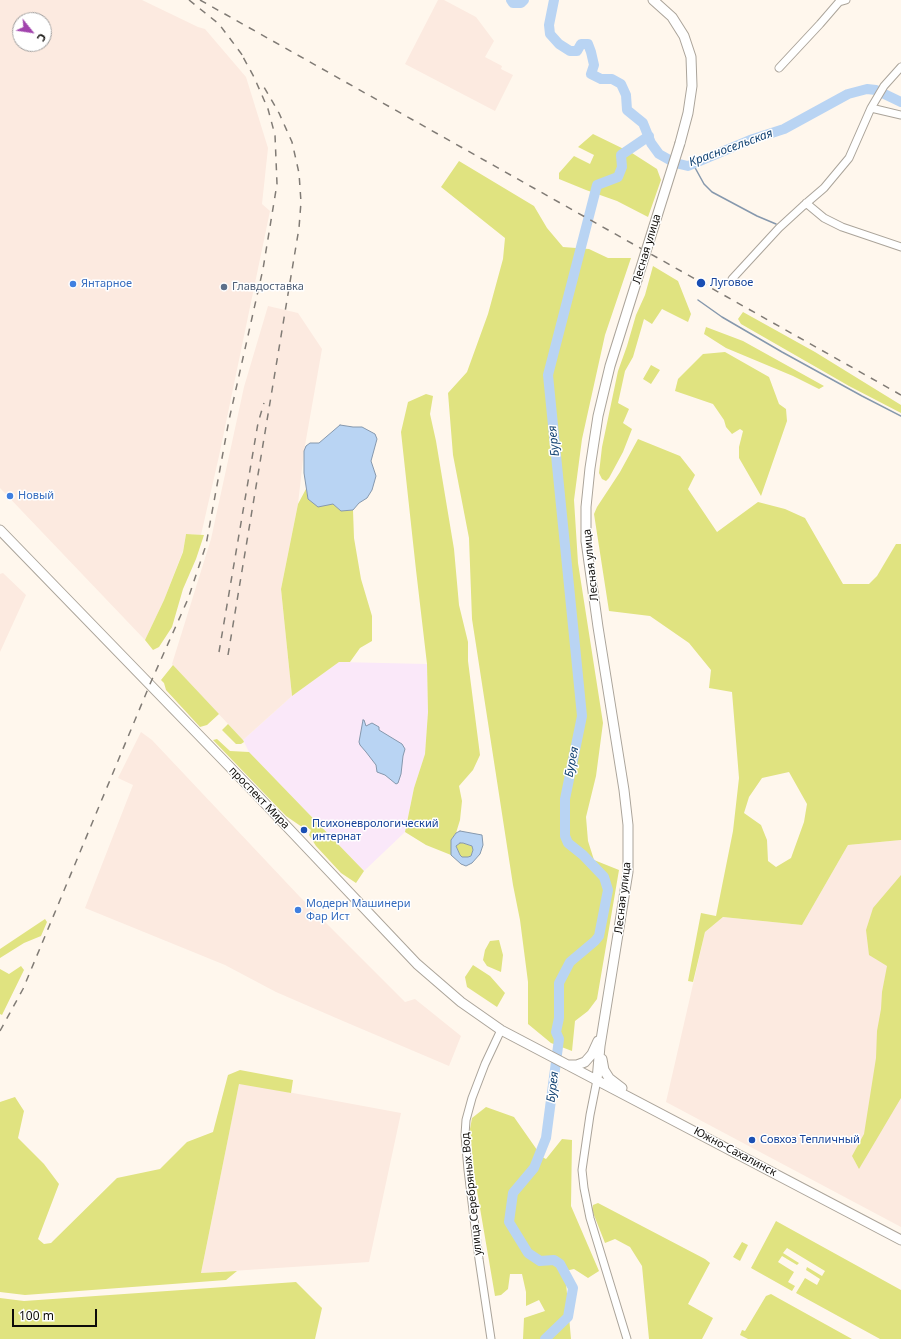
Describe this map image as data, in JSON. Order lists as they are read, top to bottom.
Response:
{
  "streets": {
    "main road": ["Лесная улица", "проспект Мира", "Южно-Сахалинск"],
    "street": ["улица Серебряных Вод"]
  },
  "crossings": [
    ["Лесная улица", "проспект Мира"],
    ["проспект Мира", "Южно-Сахалинск"],
    ["проспект Мира", "улица Серебряных Вод"]
  ],
  "water": ["Красносельская", "Бурея"],
  "places": [
    "Луговое",
    "Янтарное",
    "Главдоставка",
    "Новый",
    "Психоневрологический интернат",
    "Модерн Машинери Фар Ист",
    "Совхоз Тепличный"
  ],
  "scale_bar": "100 m",
  "north": "bottom right"
}
